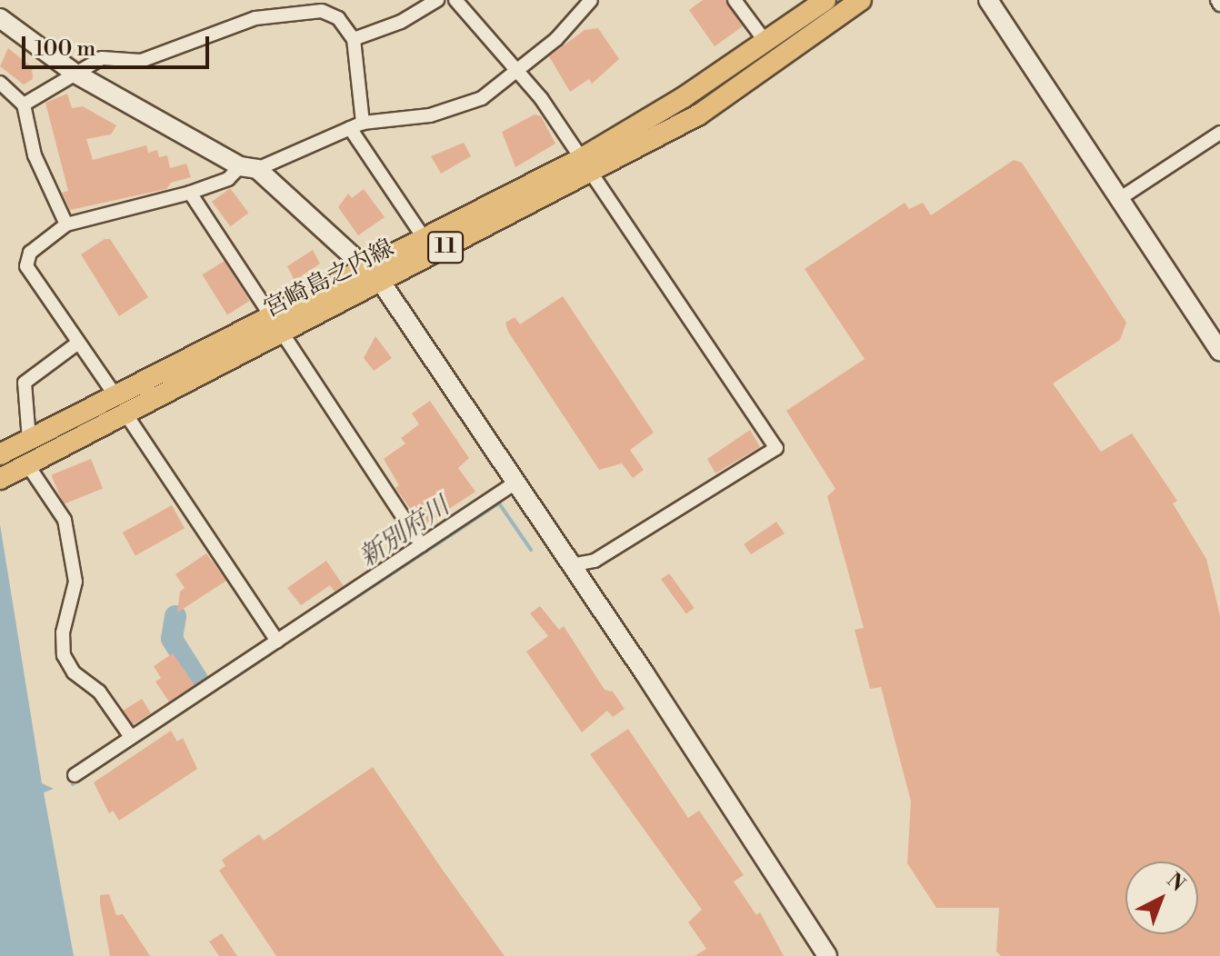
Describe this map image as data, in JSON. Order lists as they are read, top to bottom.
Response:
{
  "streets": {
    "main road": ["11", "宮崎島之内線"]
  },
  "water": ["新別府川"],
  "scale_bar": "100 m",
  "north": "top right"
}
